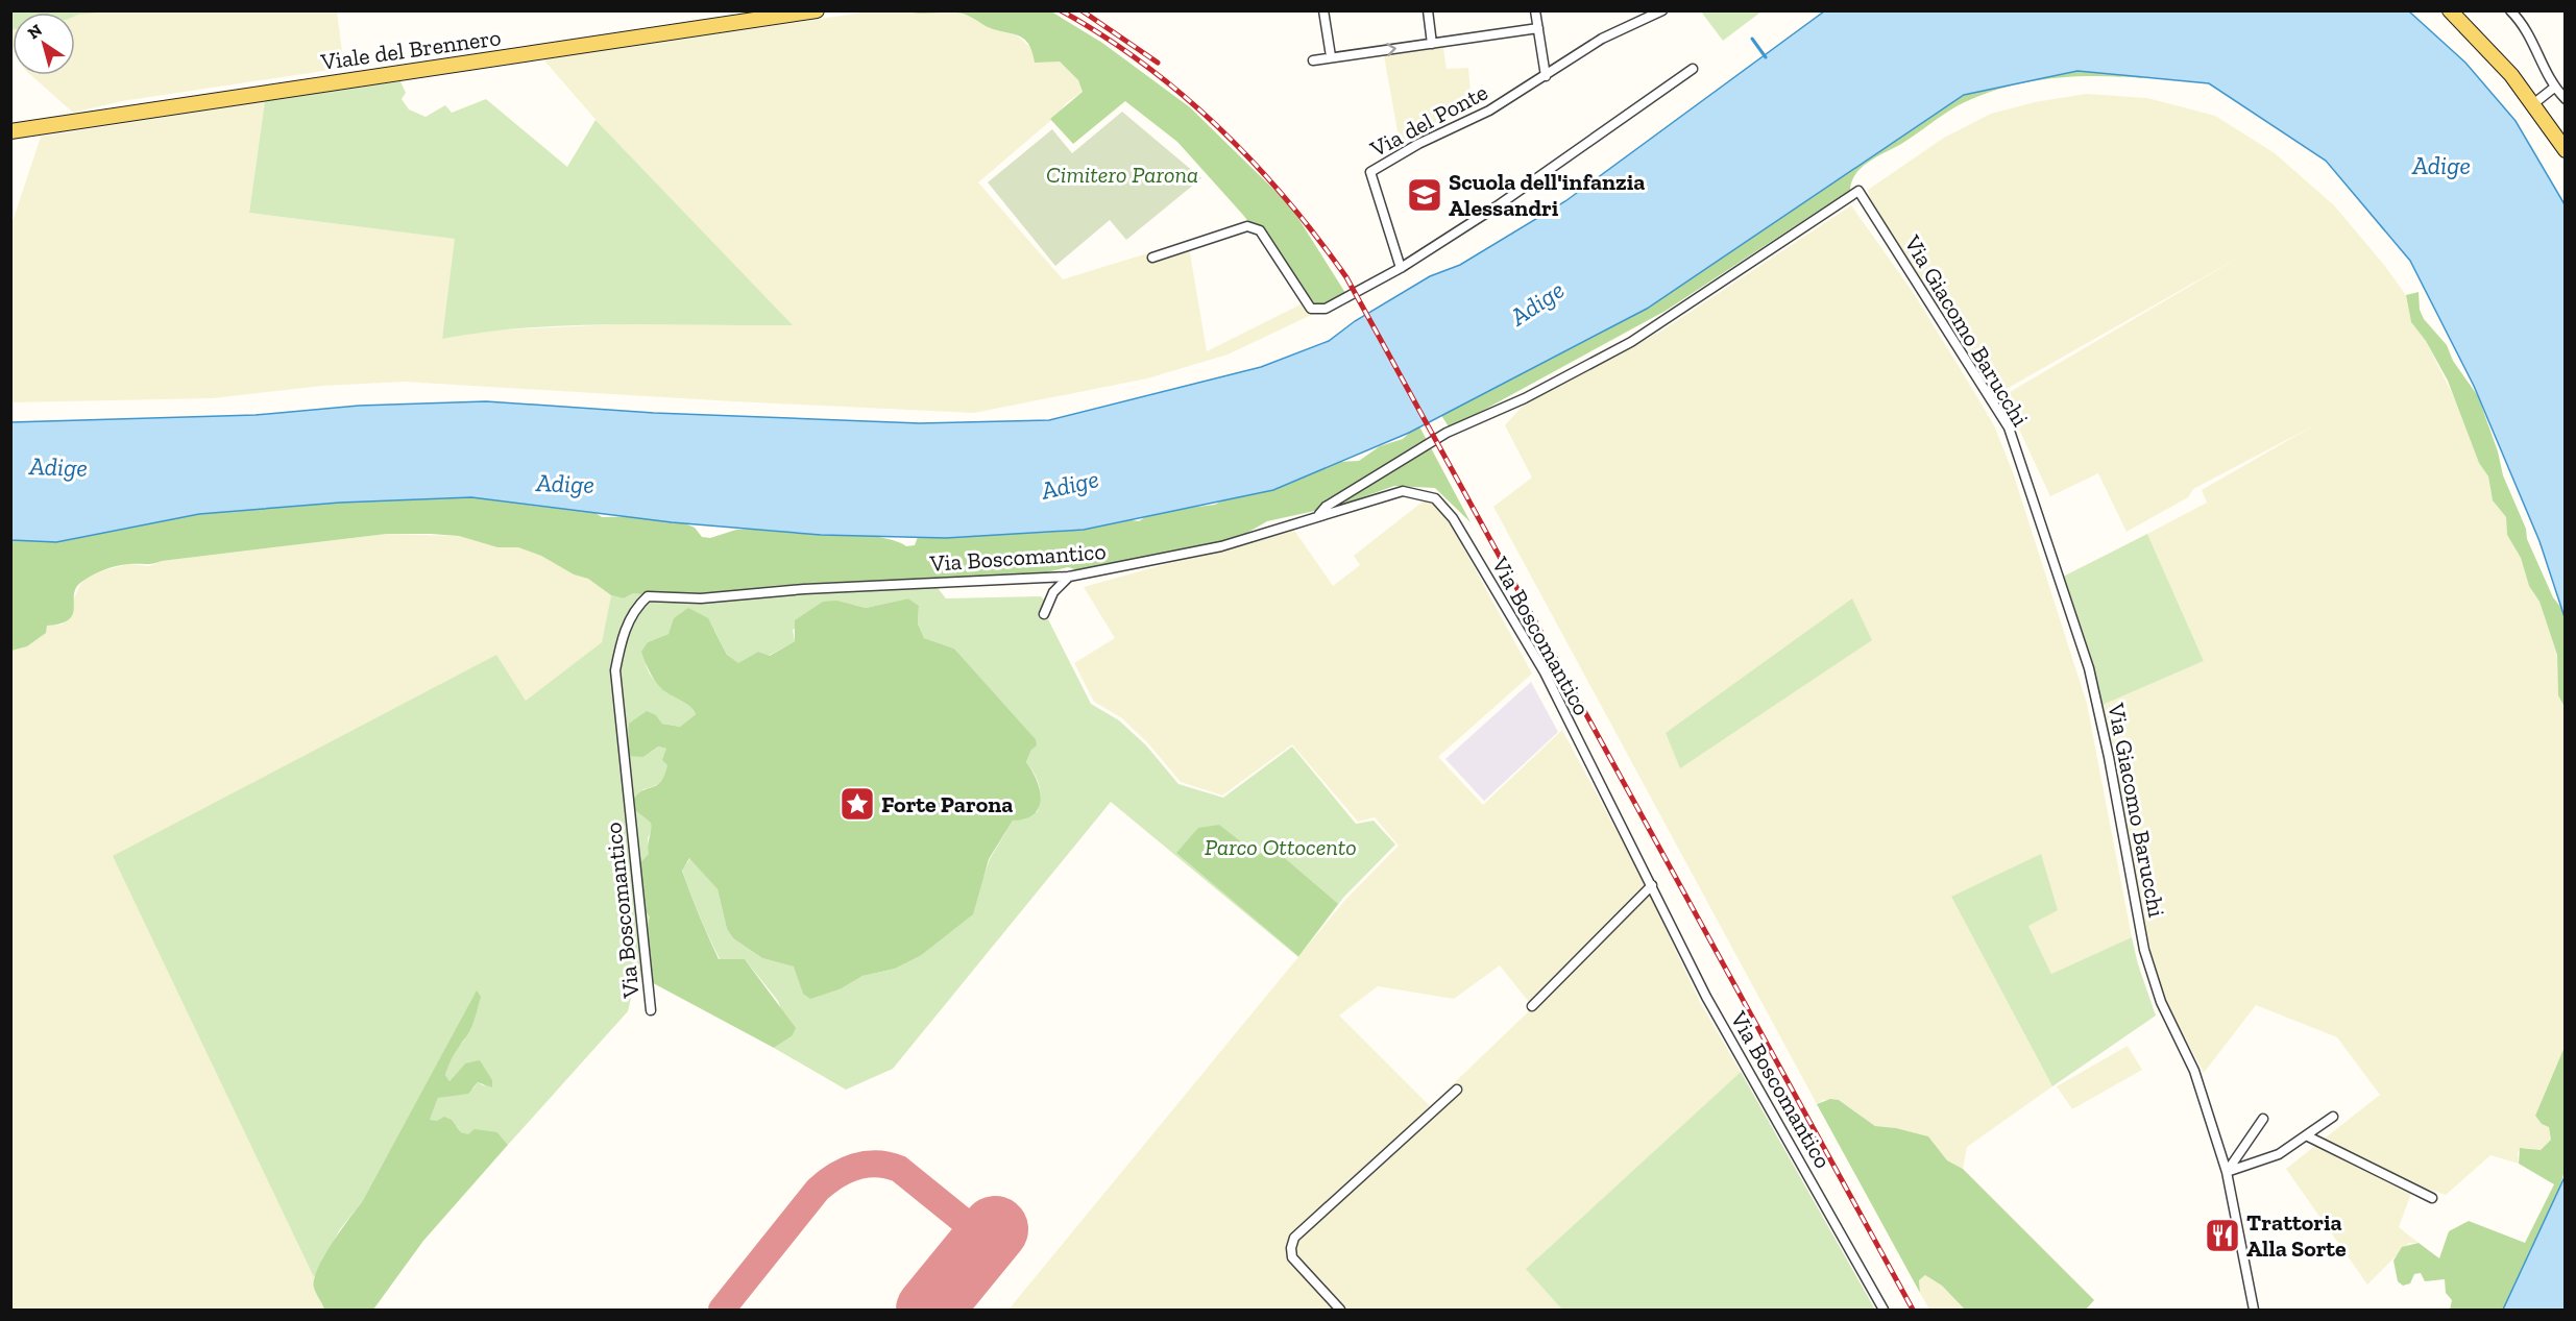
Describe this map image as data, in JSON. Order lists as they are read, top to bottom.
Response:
{
  "streets": {
    "main road": ["Viale del Brennero"],
    "street": ["Via del Ponte", "Via Giacomo Barucchi", "Via Boscomantico"]
  },
  "crossings": [
    ["Via Giacomo Barucchi", "Via Boscomantico"]
  ],
  "water": ["Adige"],
  "parks": ["Cimitero Parona", "Parco Ottocento"],
  "places": {
    "school or university": ["Scuola dell'infanzia Alessandri"],
    "place": ["Forte Parona"],
    "restaurant": ["Trattoria Alla Sorte"]
  },
  "north": "top left"
}
